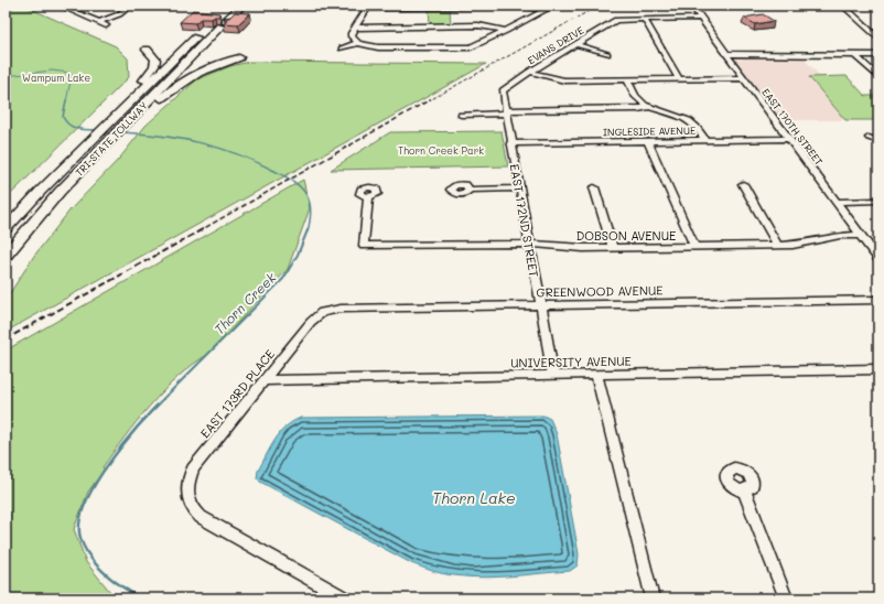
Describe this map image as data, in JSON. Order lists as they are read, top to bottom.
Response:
{
  "streets": {
    "highway": ["TRI-STATE TOLLWAY"],
    "street": [
      "EVANS DRIVE",
      "EAST 170TH STREET",
      "INGLESIDE AVENUE",
      "EAST 172ND STREET",
      "DOBSON AVENUE",
      "GREENWOOD AVENUE",
      "UNIVERSITY AVENUE",
      "EAST 173RD PLACE"
    ]
  },
  "crossings": [
    ["EVANS DRIVE", "EAST 170TH STREET"],
    ["EVANS DRIVE", "EAST 172ND STREET"],
    ["EAST 170TH STREET", "INGLESIDE AVENUE"],
    ["EAST 170TH STREET", "DOBSON AVENUE"],
    ["INGLESIDE AVENUE", "EAST 172ND STREET"],
    ["EAST 172ND STREET", "DOBSON AVENUE"],
    ["EAST 172ND STREET", "GREENWOOD AVENUE"],
    ["EAST 172ND STREET", "UNIVERSITY AVENUE"],
    ["GREENWOOD AVENUE", "EAST 173RD PLACE"],
    ["UNIVERSITY AVENUE", "EAST 173RD PLACE"]
  ],
  "water": ["Thorn Creek", "Thorn Lake"],
  "parks": ["Wampum Lake", "Thorn Creek Park"]
}
